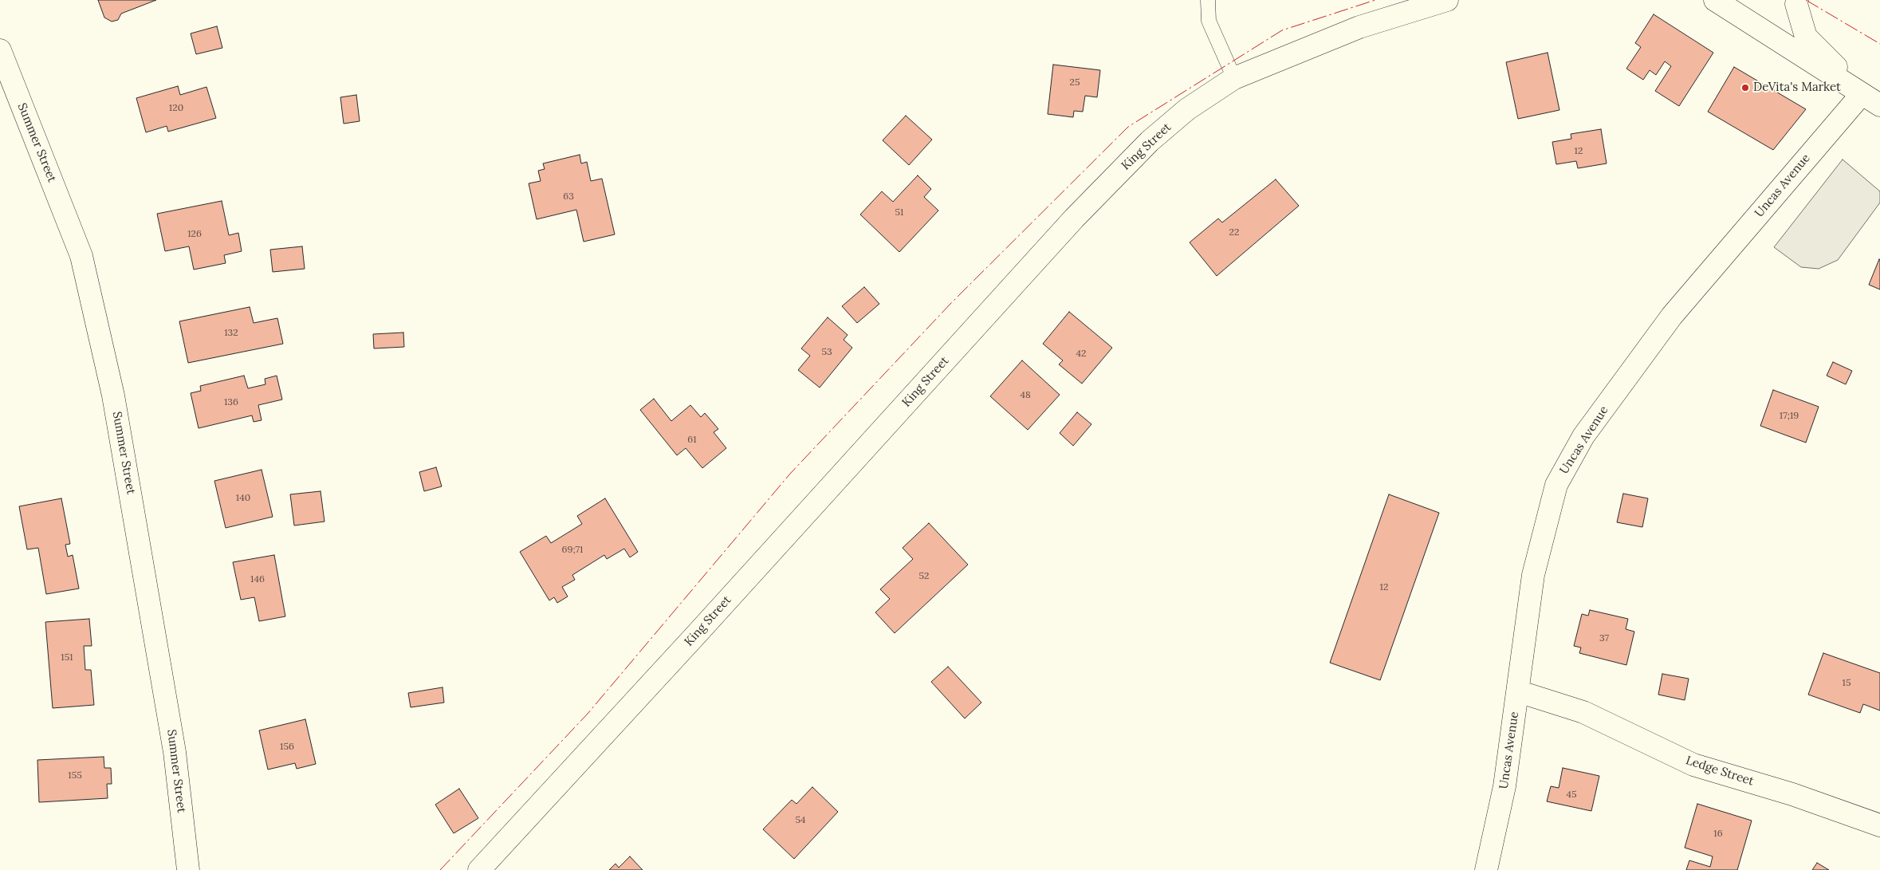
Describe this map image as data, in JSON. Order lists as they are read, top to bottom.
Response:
{
  "streets": {
    "main road": [
      "Summer Street",
      "King Street",
      "Uncas Avenue",
      "Ledge Street"
    ]
  },
  "crossings": [
    ["Uncas Avenue", "Ledge Street"]
  ],
  "places": ["DeVita's Market"],
  "house_numbers": [
    "25",
    "120",
    "12",
    "63",
    "51",
    "22",
    "126",
    "132",
    "53",
    "42",
    "48",
    "136",
    "17;19",
    "61",
    "140",
    "69;71",
    "52",
    "146",
    "12",
    "37",
    "151",
    "15",
    "156",
    "155",
    "45",
    "54",
    "16"
  ]
}
